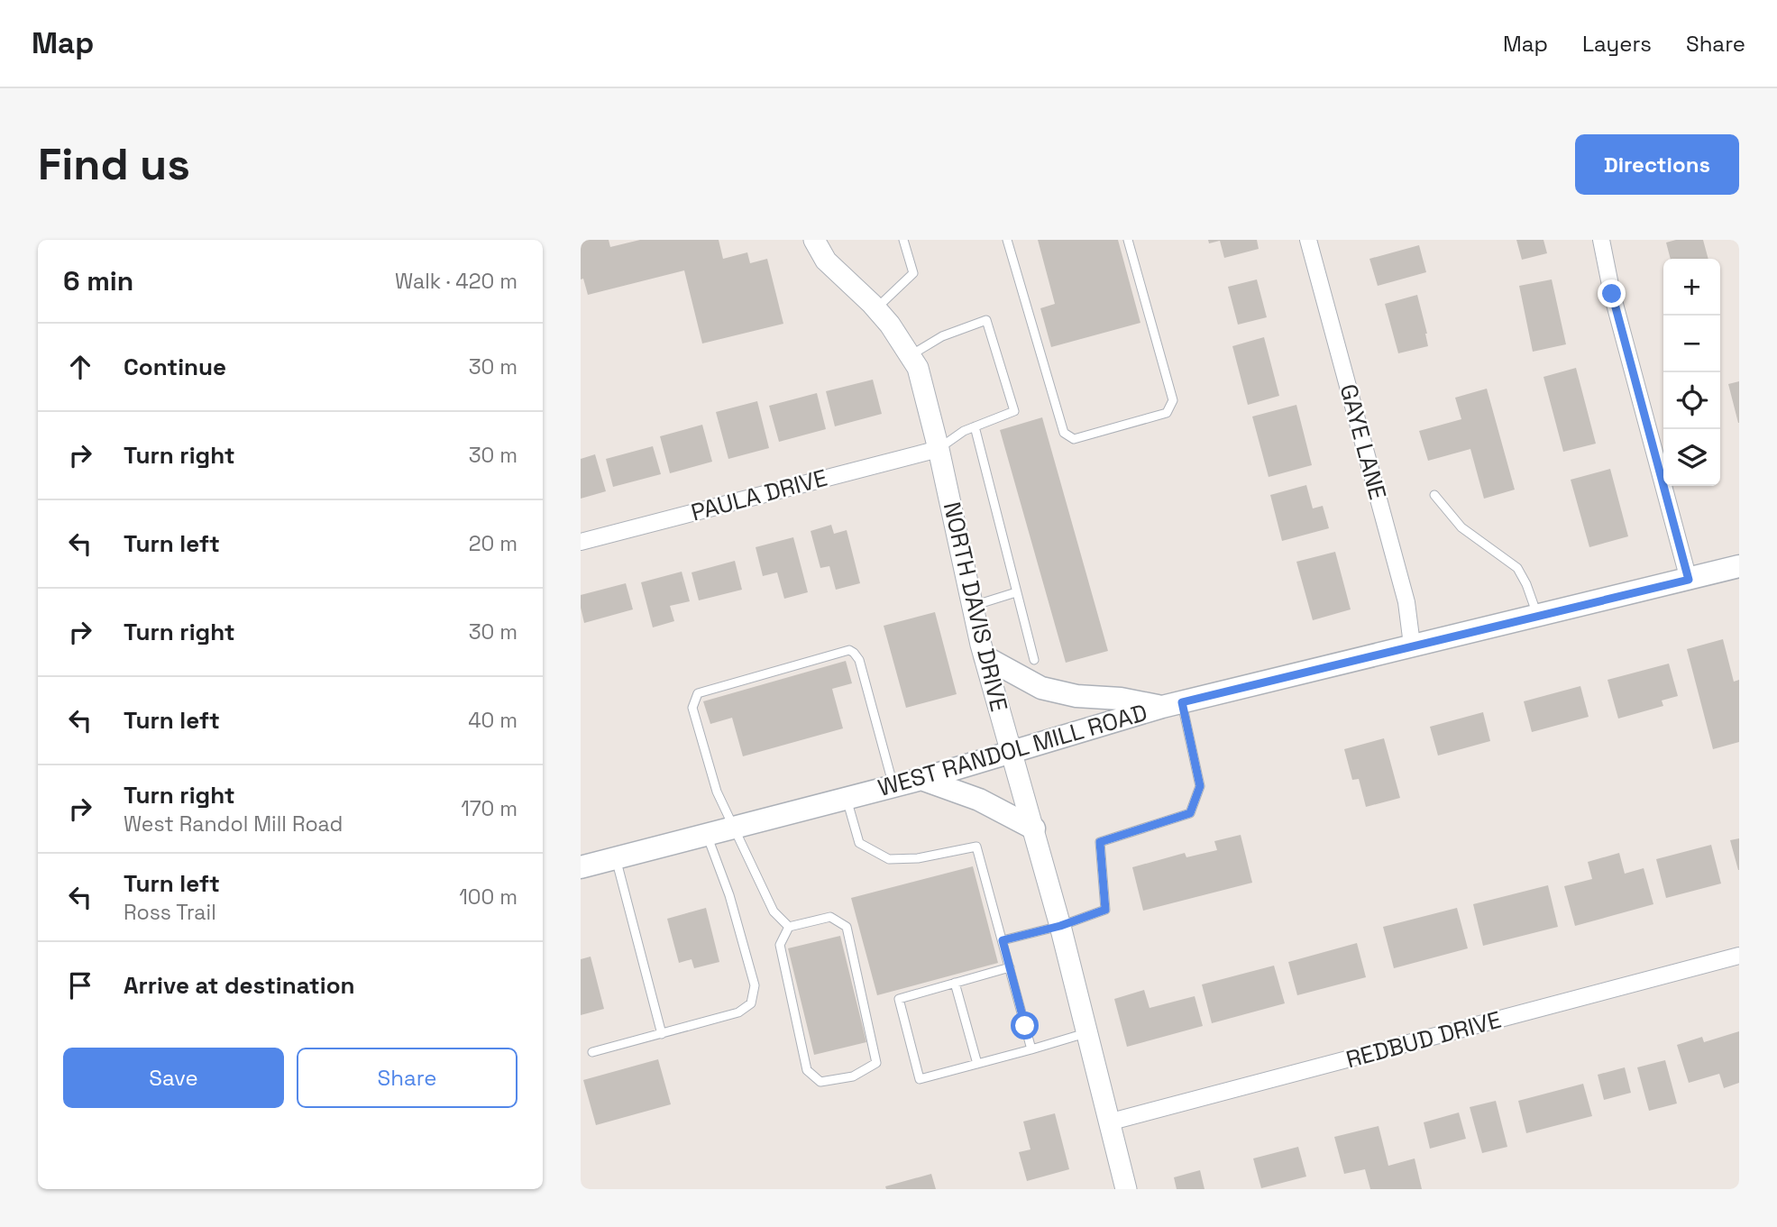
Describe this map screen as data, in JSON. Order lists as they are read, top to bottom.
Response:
{
  "streets": {
    "main road": ["WEST RANDOL MILL ROAD"],
    "street": [
      "GAYE LANE",
      "PAULA DRIVE",
      "NORTH DAVIS DRIVE",
      "REDBUD DRIVE"
    ]
  },
  "crossings": [
    ["GAYE LANE", "WEST RANDOL MILL ROAD"],
    ["PAULA DRIVE", "NORTH DAVIS DRIVE"],
    ["NORTH DAVIS DRIVE", "WEST RANDOL MILL ROAD"],
    ["NORTH DAVIS DRIVE", "REDBUD DRIVE"]
  ],
  "page": {
    "header": "Map",
    "nav": ["Map", "Layers", "Share"],
    "buttons": [
      "Directions",
      ["Save", "Share"]
    ],
    "title": "Find us",
    "heading": ["6 min", "Walk · 420 m"],
    "map_buttons": ["+", "−"],
    "list": [
      ["Continue", "30 m"],
      ["Turn right", "30 m"],
      ["Turn left", "20 m"],
      ["Turn right", "30 m"],
      ["Turn left", "40 m"],
      ["Turn right", "West Randol Mill Road", "170 m"],
      ["Turn left", "Ross Trail", "100 m"],
      "Arrive at destination"
    ]
  }
}
